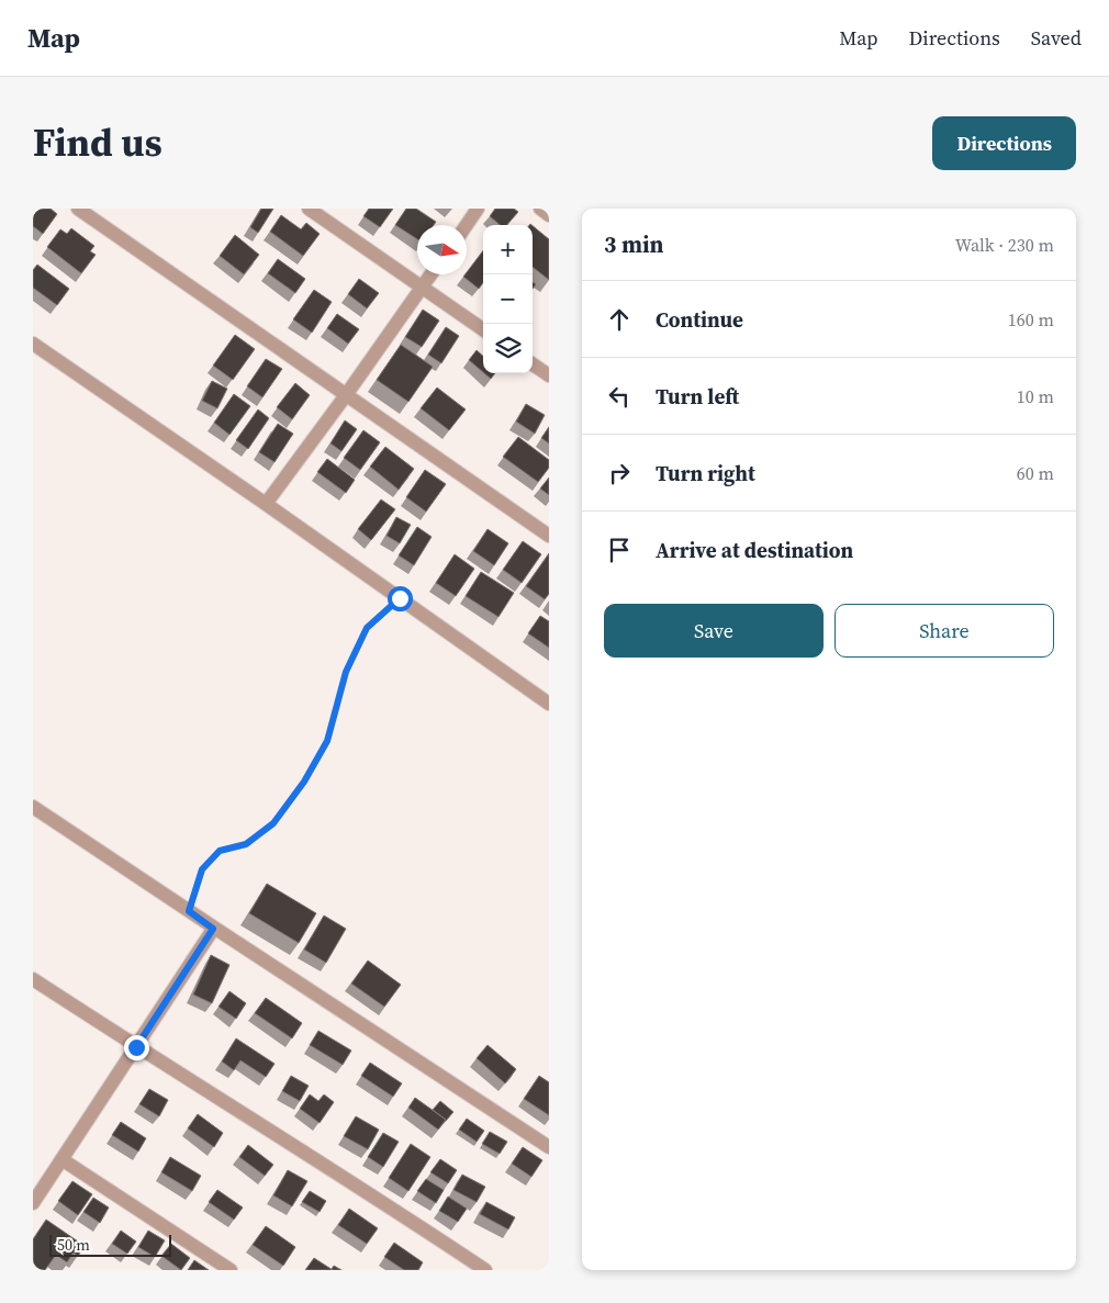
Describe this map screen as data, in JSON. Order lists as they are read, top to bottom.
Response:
{
  "scale_bar": "50 m",
  "north": "right",
  "page": {
    "header": "Map",
    "nav": ["Map", "Directions", "Saved"],
    "title": "Find us",
    "buttons": [
      "Directions",
      ["Save", "Share"]
    ],
    "heading": ["3 min", "Walk · 230 m"],
    "map_buttons": ["+", "−"],
    "list": [
      ["Continue", "160 m"],
      ["Turn left", "10 m"],
      ["Turn right", "60 m"],
      "Arrive at destination"
    ],
    "scale": "50 m"
  }
}
